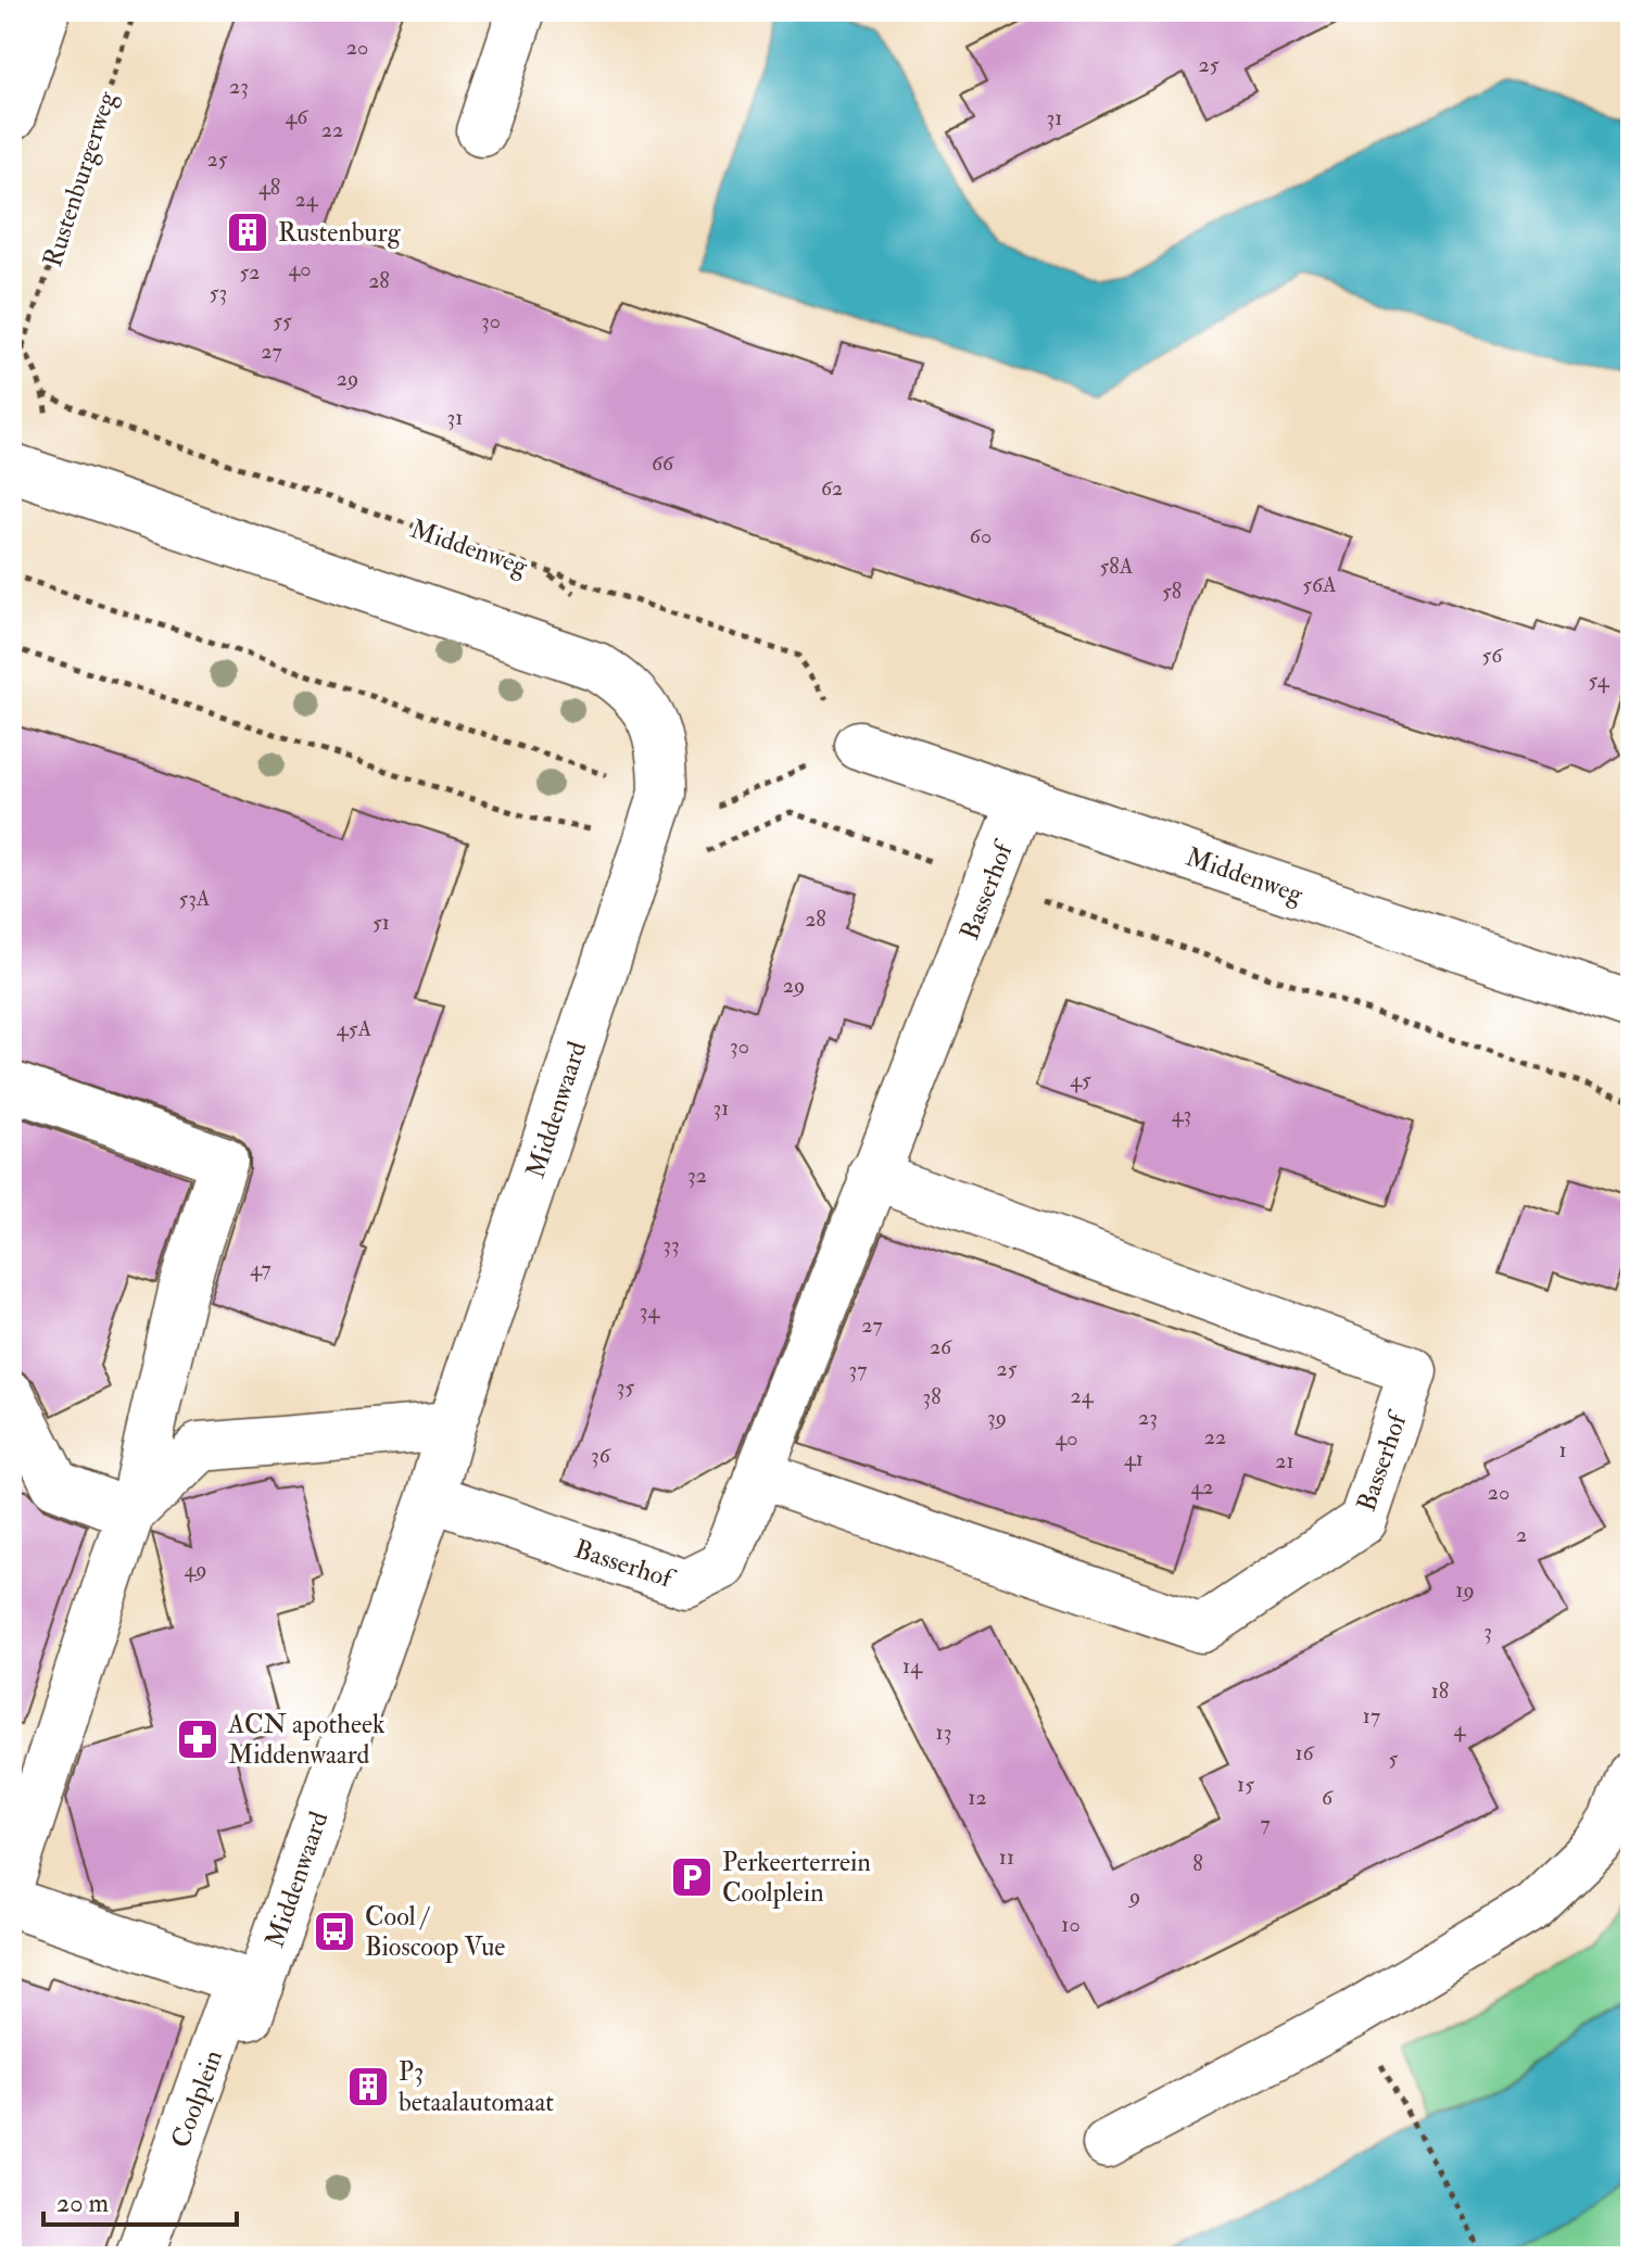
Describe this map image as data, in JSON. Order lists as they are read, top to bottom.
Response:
{
  "streets": {
    "street": [
      "Middenweg",
      "Basserhof",
      "Middenwaard",
      "Coolplein"
    ],
    "path": ["Rustenburgerweg"]
  },
  "crossings": [
    ["Rustenburgerweg", "Middenweg"],
    ["Middenweg", "Basserhof"],
    ["Basserhof", "Middenwaard"],
    ["Middenwaard", "Coolplein"]
  ],
  "places": {
    "building": ["Rustenburg", "P3 betaalautomaat"],
    "pharmacy": ["ACN apotheek Middenwaard"],
    "parking": ["Perkeerterrein Coolplein"],
    "bus stop": ["Cool / Bioscoop Vue"]
  },
  "house_numbers": [
    "20",
    "25",
    "23",
    "46",
    "31",
    "22",
    "25",
    "48",
    "24",
    "40",
    "52",
    "28",
    "53",
    "55",
    "30",
    "27",
    "29",
    "31",
    "66",
    "62",
    "60",
    "58A",
    "56A",
    "58",
    "56",
    "54",
    "53A",
    "28",
    "51",
    "29",
    "45A",
    "30",
    "45",
    "31",
    "43",
    "32",
    "33",
    "47",
    "34",
    "27",
    "26",
    "25",
    "37",
    "35",
    "24",
    "38",
    "39",
    "23",
    "22",
    "40",
    "1",
    "36",
    "41",
    "21",
    "42",
    "20",
    "2",
    "49",
    "19",
    "3",
    "14",
    "18",
    "17",
    "4",
    "13",
    "16",
    "5",
    "15",
    "12",
    "6",
    "7",
    "11",
    "8",
    "9",
    "10"
  ],
  "scale_bar": "20 m"
}
